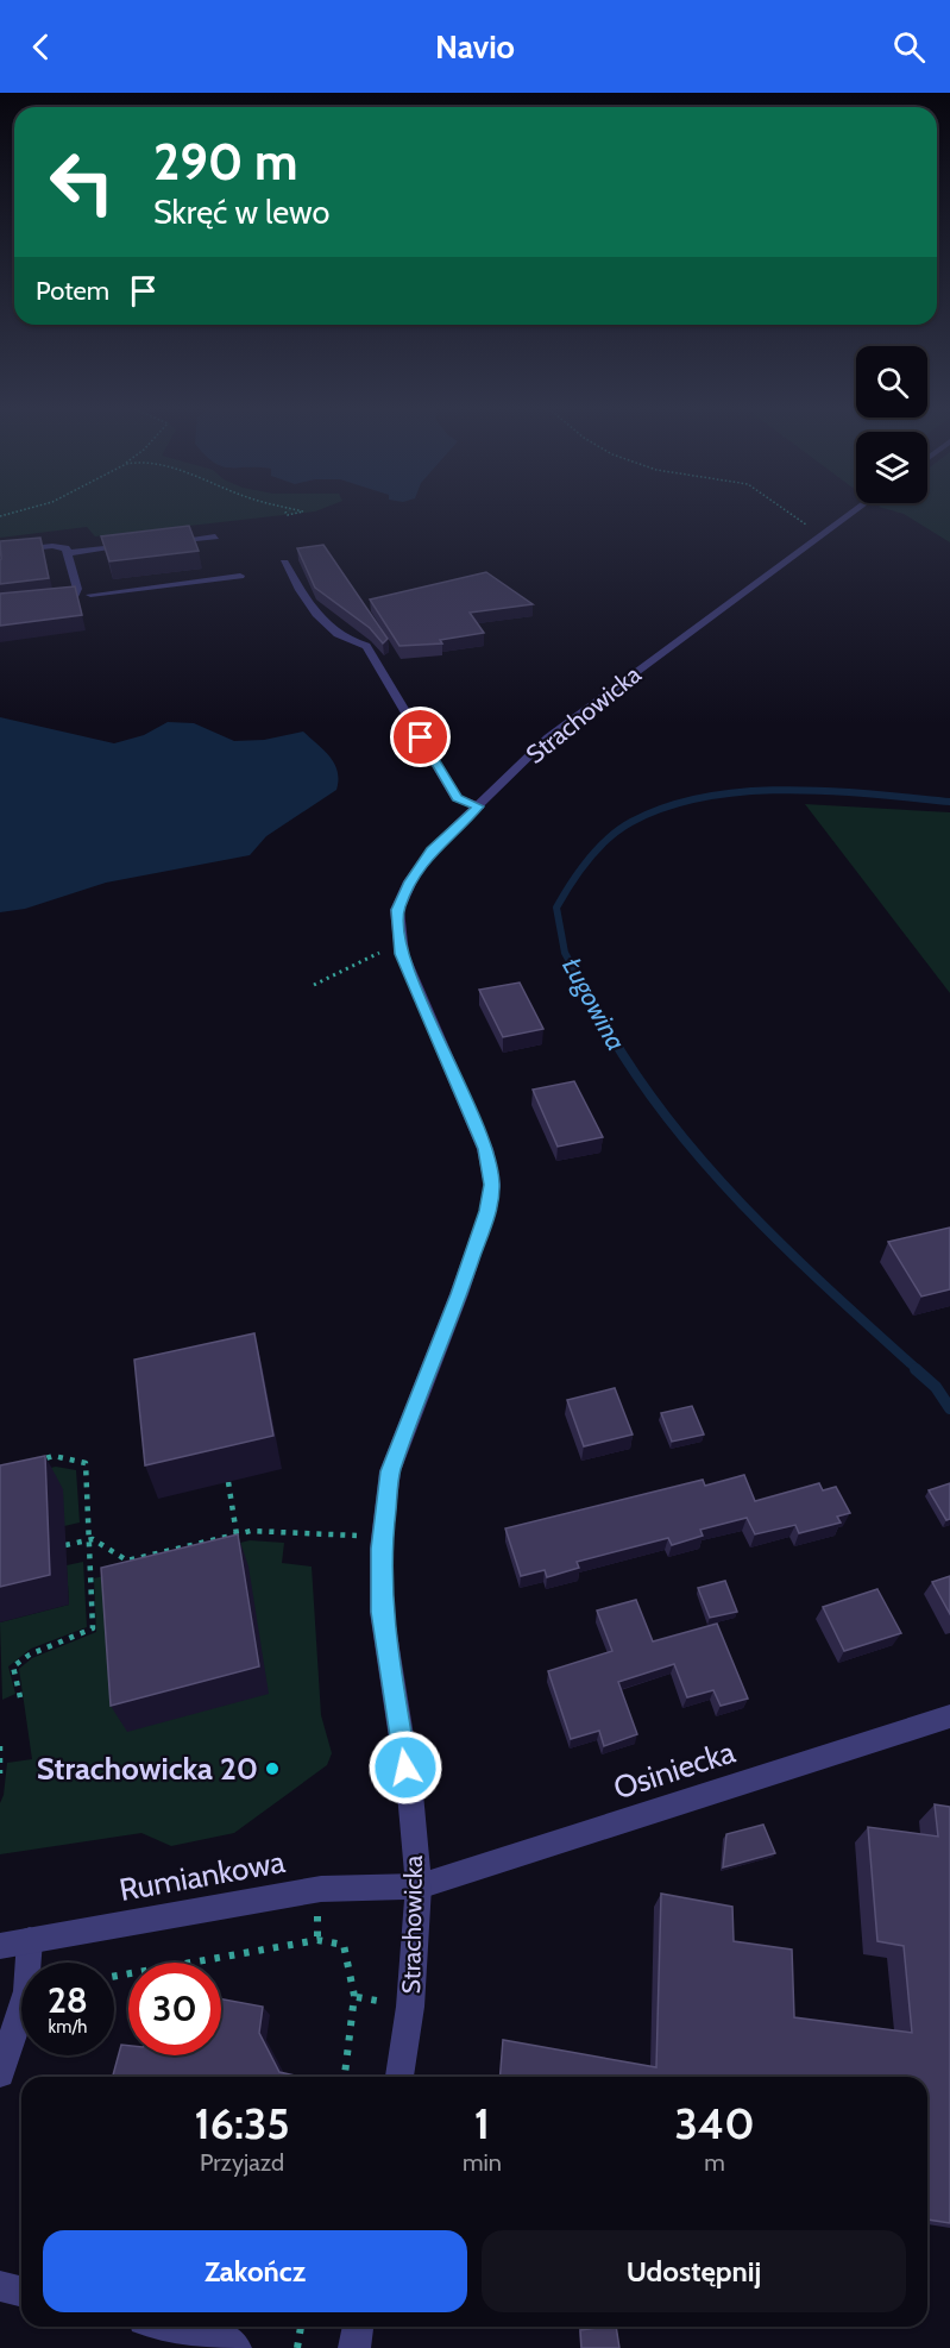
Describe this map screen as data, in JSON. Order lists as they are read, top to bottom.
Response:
{
  "streets": {
    "street": ["Strachowicka", "Osiniecka", "Rumiankowa"]
  },
  "crossings": [
    ["Strachowicka", "Osiniecka"],
    ["Strachowicka", "Rumiankowa"],
    ["Osiniecka", "Rumiankowa"]
  ],
  "water": ["Ługowina"],
  "places": ["Strachowicka 20"],
  "page": {
    "header": "Navio",
    "turn": ["290 m", "Skręć w lewo"],
    "then": "Potem",
    "speed": "28 km/h",
    "limit": "30",
    "eta": [
      "16:35",
      "Przyjazd",
      "1",
      "min",
      "340",
      "m"
    ],
    "buttons": ["Zakończ", "Udostępnij"]
  }
}
